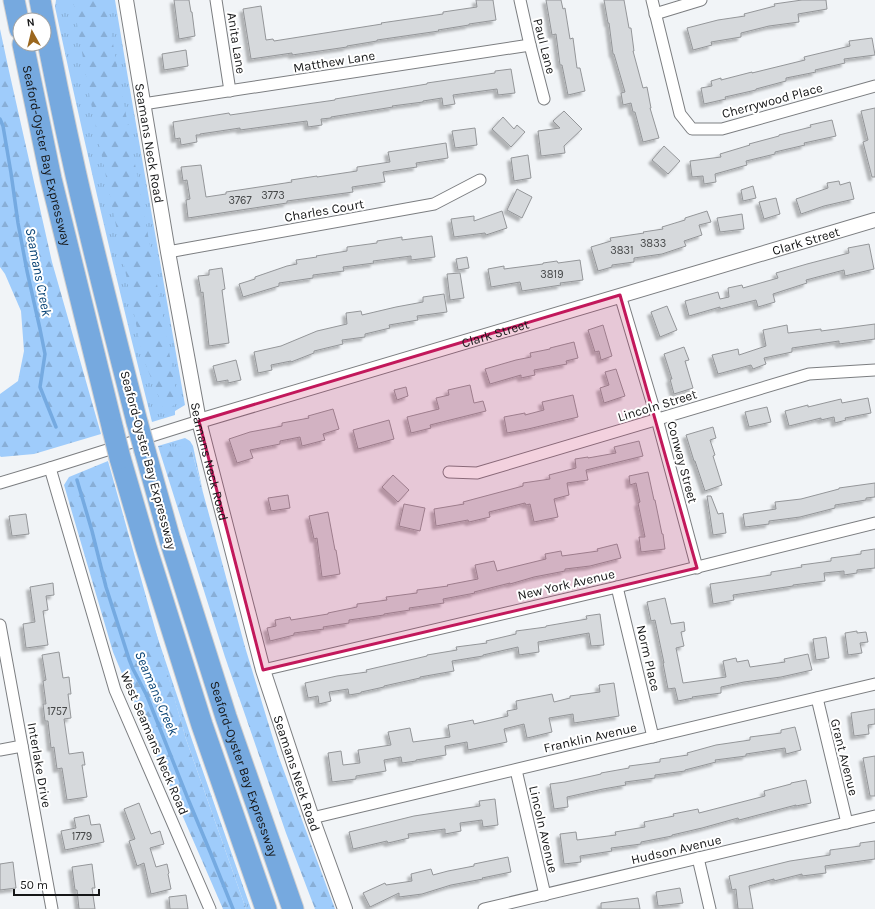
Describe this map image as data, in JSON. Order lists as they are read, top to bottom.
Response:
{
  "streets": {
    "highway": ["Seaford-Oyster Bay Expressway"],
    "street": [
      "Anita Lane",
      "Paul Lane",
      "Matthew Lane",
      "Cherrywood Place",
      "Seamans Neck Road",
      "Charles Court",
      "Clark Street",
      "Lincoln Street",
      "Conway Street",
      "New York Avenue",
      "Norm Place",
      "Franklin Avenue",
      "West Seamans Neck Road",
      "Grant Avenue",
      "Interlake Drive",
      "Lincoln Avenue",
      "Hudson Avenue"
    ]
  },
  "crossings": [
    ["Anita Lane", "Matthew Lane"],
    ["Paul Lane", "Matthew Lane"],
    ["Matthew Lane", "Seamans Neck Road"],
    ["Seamans Neck Road", "Charles Court"],
    ["Seamans Neck Road", "Clark Street"],
    ["Seamans Neck Road", "New York Avenue"],
    ["Seamans Neck Road", "Franklin Avenue"],
    ["Seaford-Oyster Bay Expressway", "Clark Street"],
    ["Clark Street", "Conway Street"],
    ["Clark Street", "West Seamans Neck Road"],
    ["Lincoln Street", "Conway Street"],
    ["Conway Street", "New York Avenue"],
    ["New York Avenue", "Norm Place"],
    ["Norm Place", "Franklin Avenue"],
    ["Franklin Avenue", "Grant Avenue"],
    ["Franklin Avenue", "Lincoln Avenue"],
    ["Grant Avenue", "Hudson Avenue"],
    ["Lincoln Avenue", "Hudson Avenue"]
  ],
  "water": ["Seamans Creek"],
  "house_numbers": [
    "3773",
    "3767",
    "3833",
    "3831",
    "3819",
    "1757",
    "1779"
  ],
  "scale_bar": "50 m",
  "north": "top"
}
